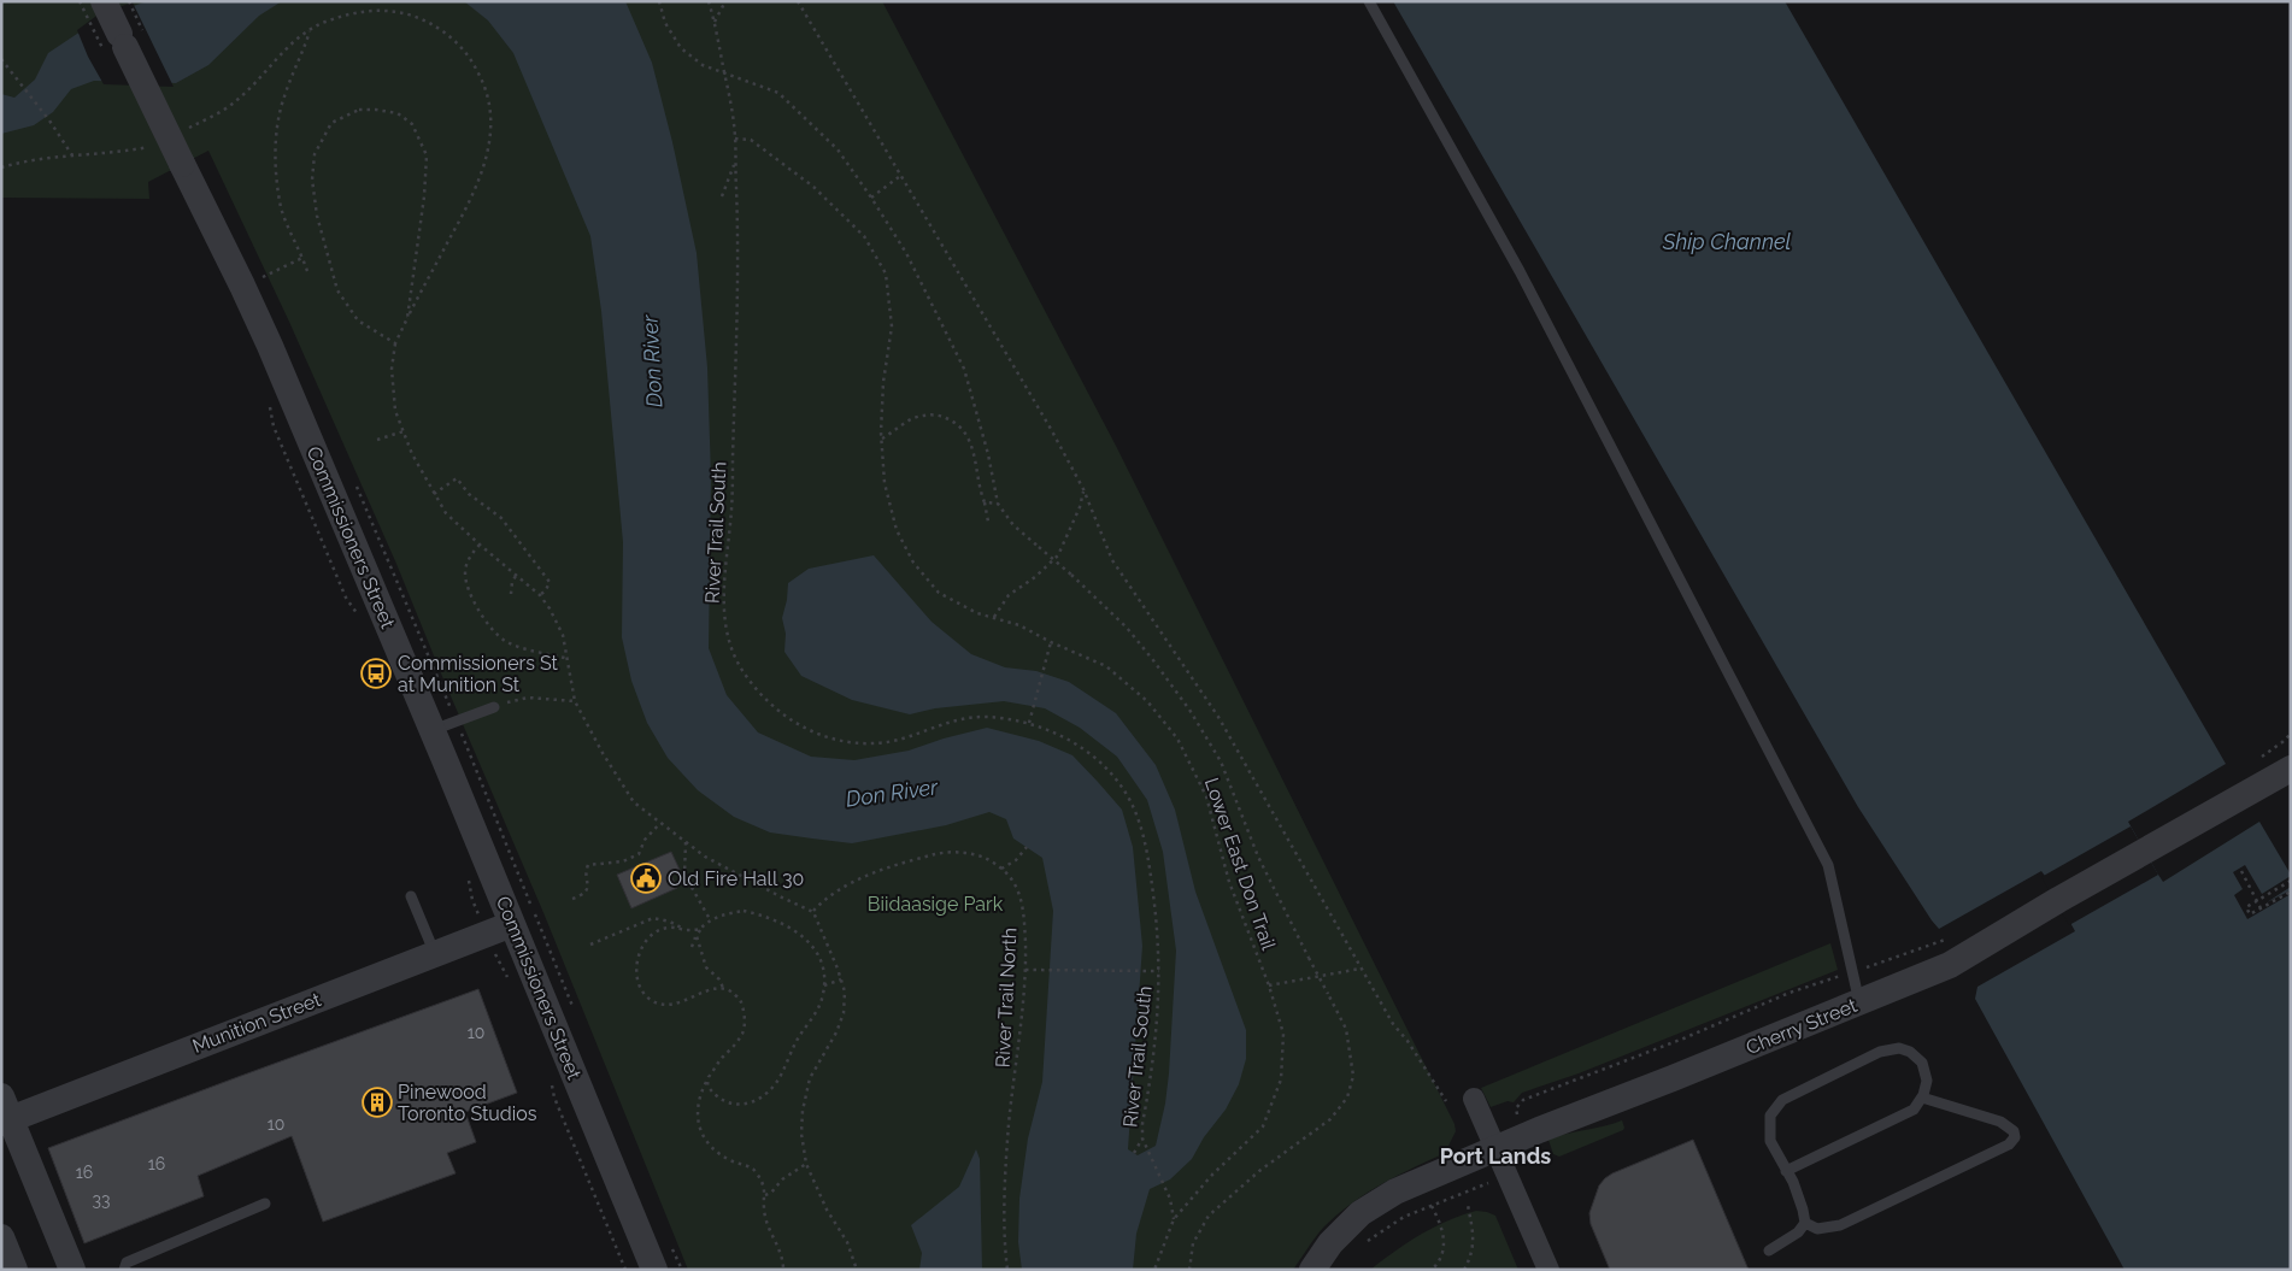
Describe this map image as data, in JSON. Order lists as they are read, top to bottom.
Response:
{
  "streets": {
    "street": ["Commissioners Street", "Munition Street", "Cherry Street"],
    "path": ["River Trail South", "Lower East Don Trail", "River Trail North"]
  },
  "crossings": [
    ["River Trail South", "Lower East Don Trail"],
    ["Commissioners Street", "Munition Street"]
  ],
  "districts": ["Port Lands"],
  "water": ["Ship Channel", "Don River"],
  "parks": ["Biidaasige Park"],
  "places": {
    "bus stop": ["Commissioners St at Munition St"],
    "public building": ["Old Fire Hall 30"],
    "building": ["Pinewood Toronto Studios"]
  },
  "house_numbers": [
    "10",
    "10",
    "16",
    "16",
    "33"
  ]
}
